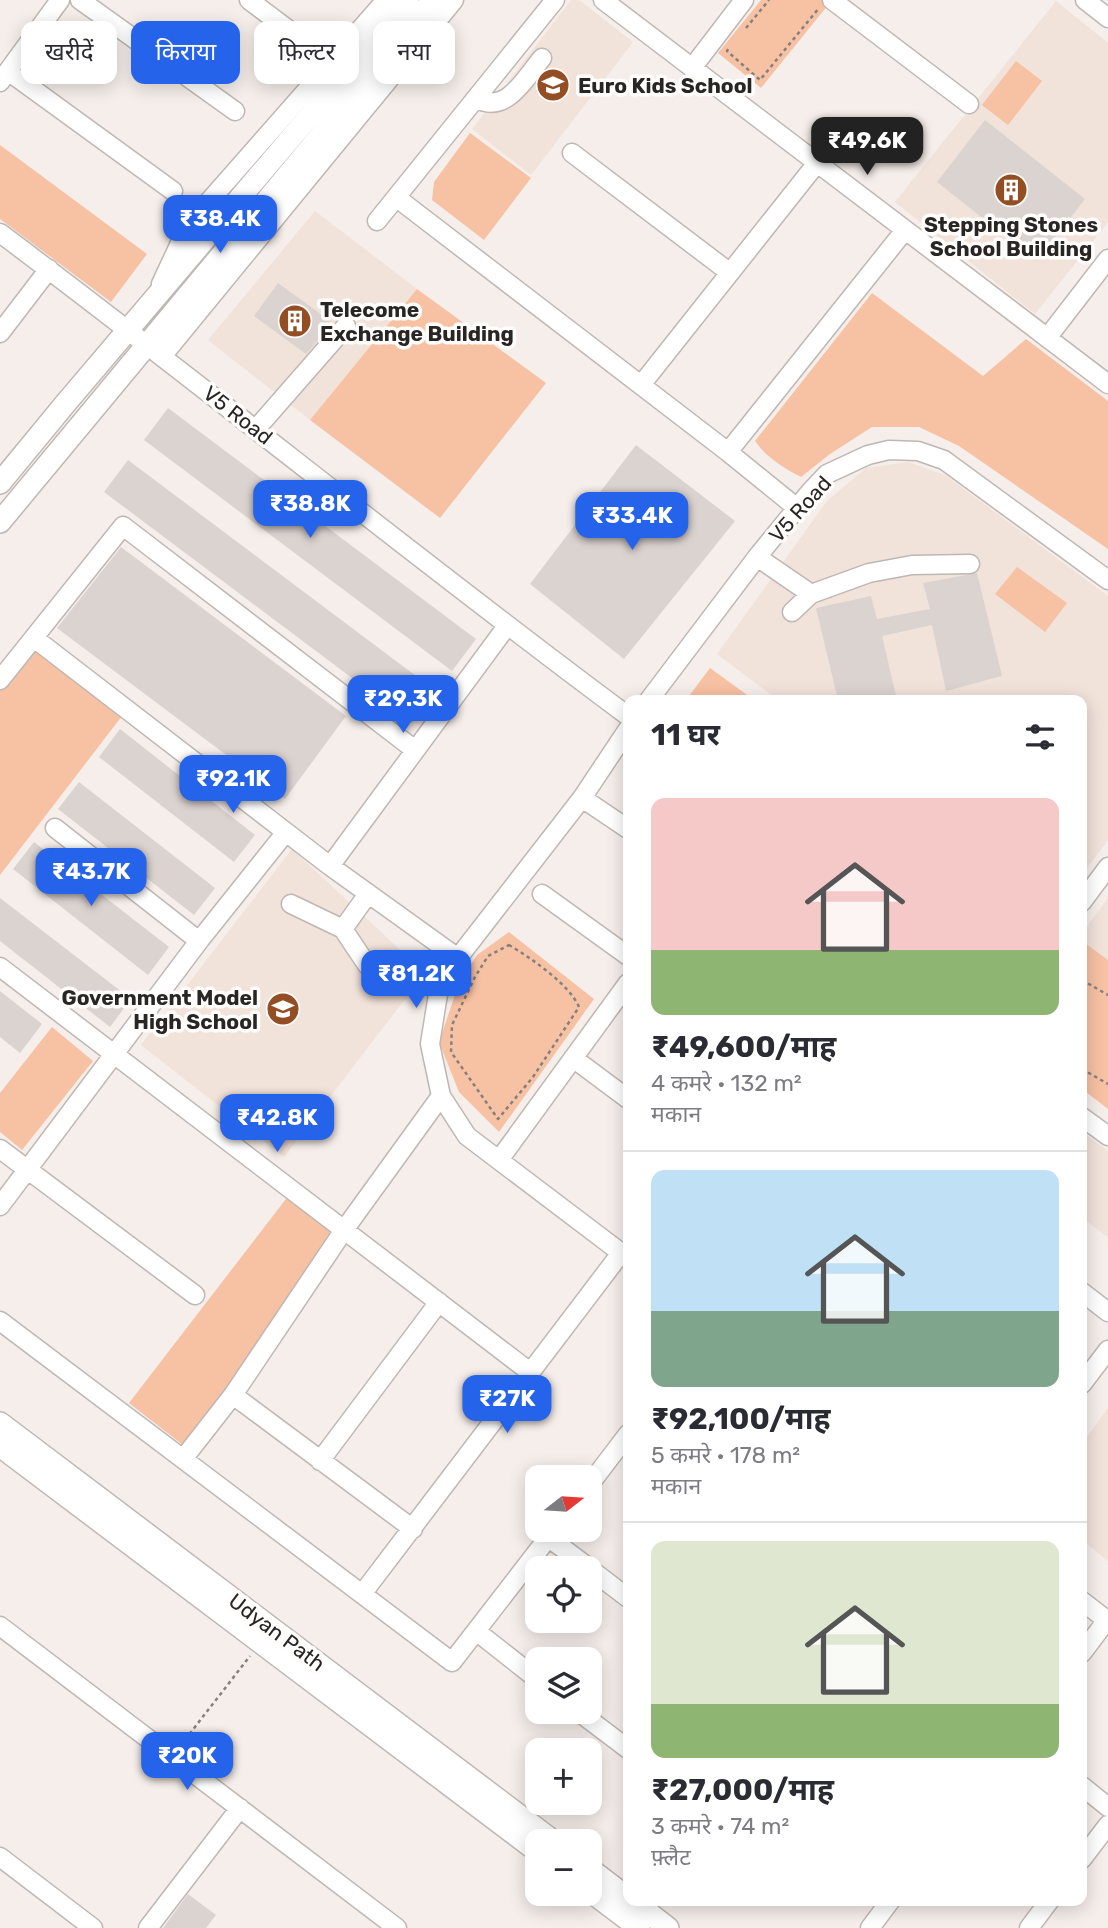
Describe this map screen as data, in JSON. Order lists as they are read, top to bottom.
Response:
{
  "streets": {
    "main road": ["Udyan Path"],
    "street": ["V5 Road"]
  },
  "places": {
    "school or university": ["Euro Kids School", "Government Model High School"],
    "building": ["Stepping Stones School Building", "Telecome Exchange Building"]
  },
  "north": "right",
  "page": {
    "chip": [
      "खरीदें",
      "किराया",
      "फ़िल्टर",
      "नया"
    ],
    "price": [
      "₹49.6K",
      "₹38.4K",
      "₹38.8K",
      "₹33.4K",
      "₹29.3K",
      "₹92.1K",
      "₹43.7K",
      "₹81.2K",
      "₹42.8K",
      "₹27K",
      "₹20K"
    ],
    "heading": "11 घर",
    "list": [
      {
        "name": "₹49,600/माह",
        "note": "4 कमरे · 132 m² · मकान"
      },
      {
        "name": "₹92,100/माह",
        "note": "5 कमरे · 178 m² · मकान"
      },
      {
        "name": "₹27,000/माह",
        "note": "3 कमरे · 74 m² · फ़्लैट"
      }
    ],
    "map_buttons": ["+", "−"]
  }
}
